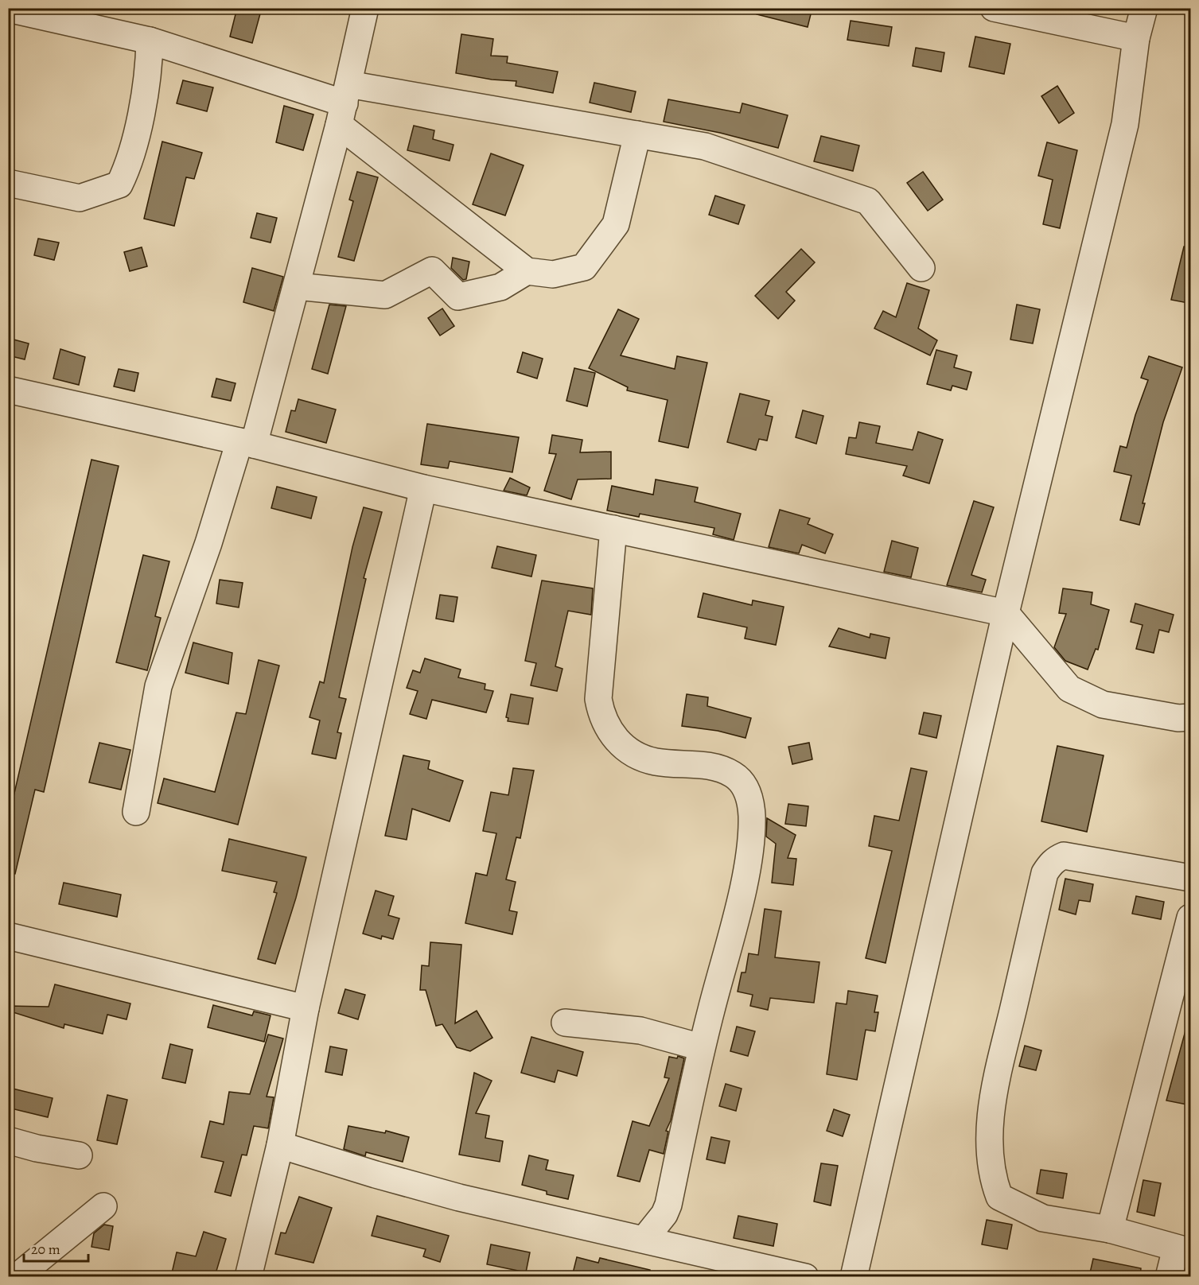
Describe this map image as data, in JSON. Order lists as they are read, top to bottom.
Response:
{
  "scale_bar": "20 m"
}
